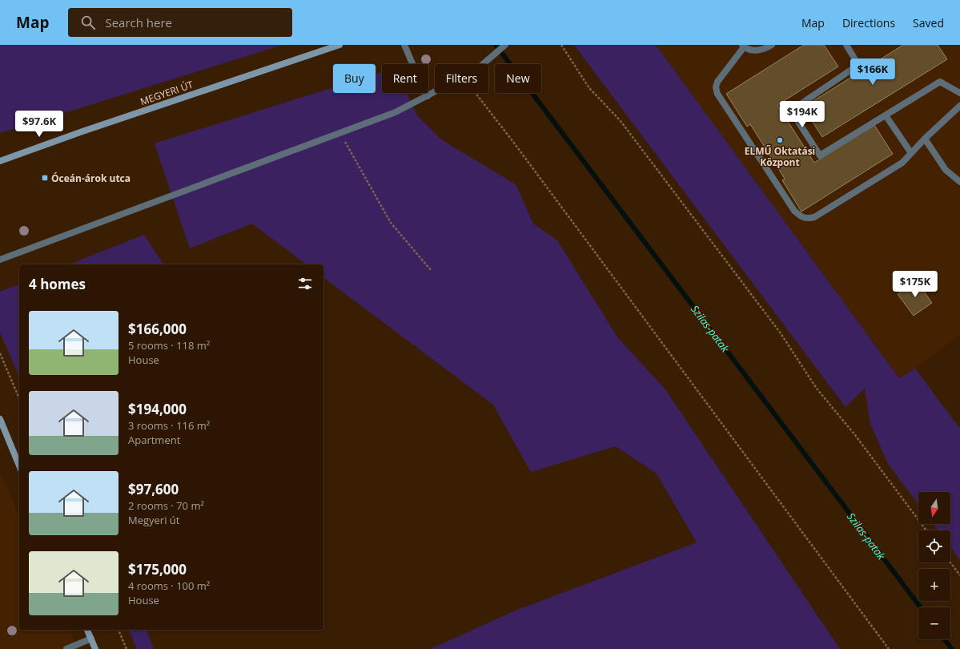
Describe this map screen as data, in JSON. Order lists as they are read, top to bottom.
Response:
{
  "streets": {
    "main road": ["MEGYERI ÚT"]
  },
  "water": ["Szilas-patak"],
  "places": {
    "other": ["ELMŰ Oktatási Központ"],
    "transit": ["Óceán-árok utca"]
  },
  "north": "bottom",
  "page": {
    "header": "Map",
    "search": "Search here",
    "nav": ["Map", "Directions", "Saved"],
    "price": [
      "$166K",
      "$194K",
      "$97.6K",
      "$175K"
    ],
    "chip": [
      "Buy",
      "Rent",
      "Filters",
      "New"
    ],
    "heading": "4 homes",
    "list": [
      {
        "name": "$166,000",
        "note": "5 rooms · 118 m² · House"
      },
      {
        "name": "$194,000",
        "note": "3 rooms · 116 m² · Apartment"
      },
      {
        "name": "$97,600",
        "note": "2 rooms · 70 m² · Megyeri út"
      },
      {
        "name": "$175,000",
        "note": "4 rooms · 100 m² · House"
      }
    ],
    "map_buttons": ["+", "−"]
  }
}
